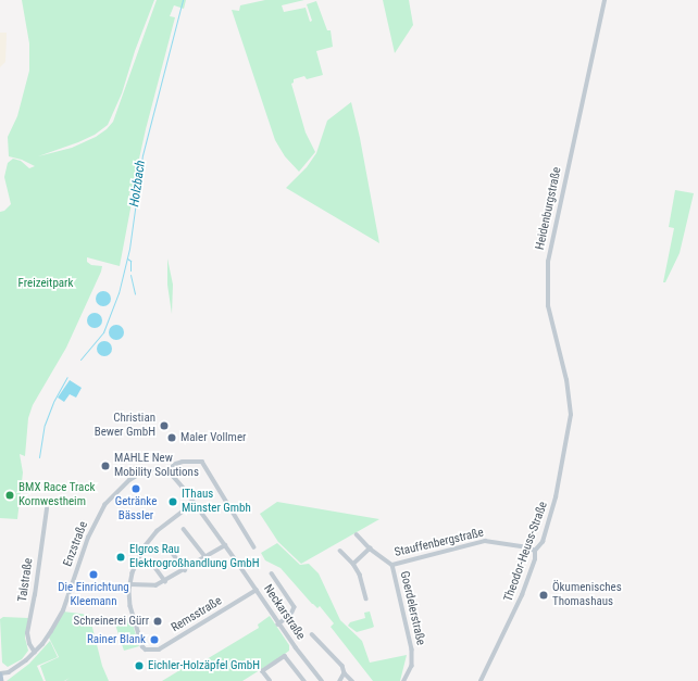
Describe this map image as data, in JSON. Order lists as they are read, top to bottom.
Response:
{
  "streets": {
    "street": [
      "Heidenburgstraße",
      "Stauffenbergstraße",
      "Enzstraße",
      "Theodor-Heuss-Straße",
      "Talstraße",
      "Goerdelerstraße",
      "Neckarstraße",
      "Remsstraße"
    ]
  },
  "crossings": [
    ["Heidenburgstraße", "Theodor-Heuss-Straße"],
    ["Stauffenbergstraße", "Theodor-Heuss-Straße"],
    ["Stauffenbergstraße", "Goerdelerstraße"],
    ["Enzstraße", "Talstraße"],
    ["Enzstraße", "Neckarstraße"],
    ["Neckarstraße", "Remsstraße"]
  ],
  "water": ["Holzbach"],
  "parks": ["Freizeitpark"],
  "places": [
    "Christian Bewer GmbH",
    "Maler Vollmer",
    "MAHLE New Mobility Solutions",
    "Getränke Bässler",
    "BMX Race Track Kornwestheim",
    "IThaus Münster Gmbh",
    "Elgros Rau Elektrogroßhandlung GmbH",
    "Die Einrichtung Kleemann",
    "Ökumenisches Thomashaus",
    "Schreinerei Gürr",
    "Rainer Blank",
    "Eichler-Holzäpfel GmbH"
  ]
}
